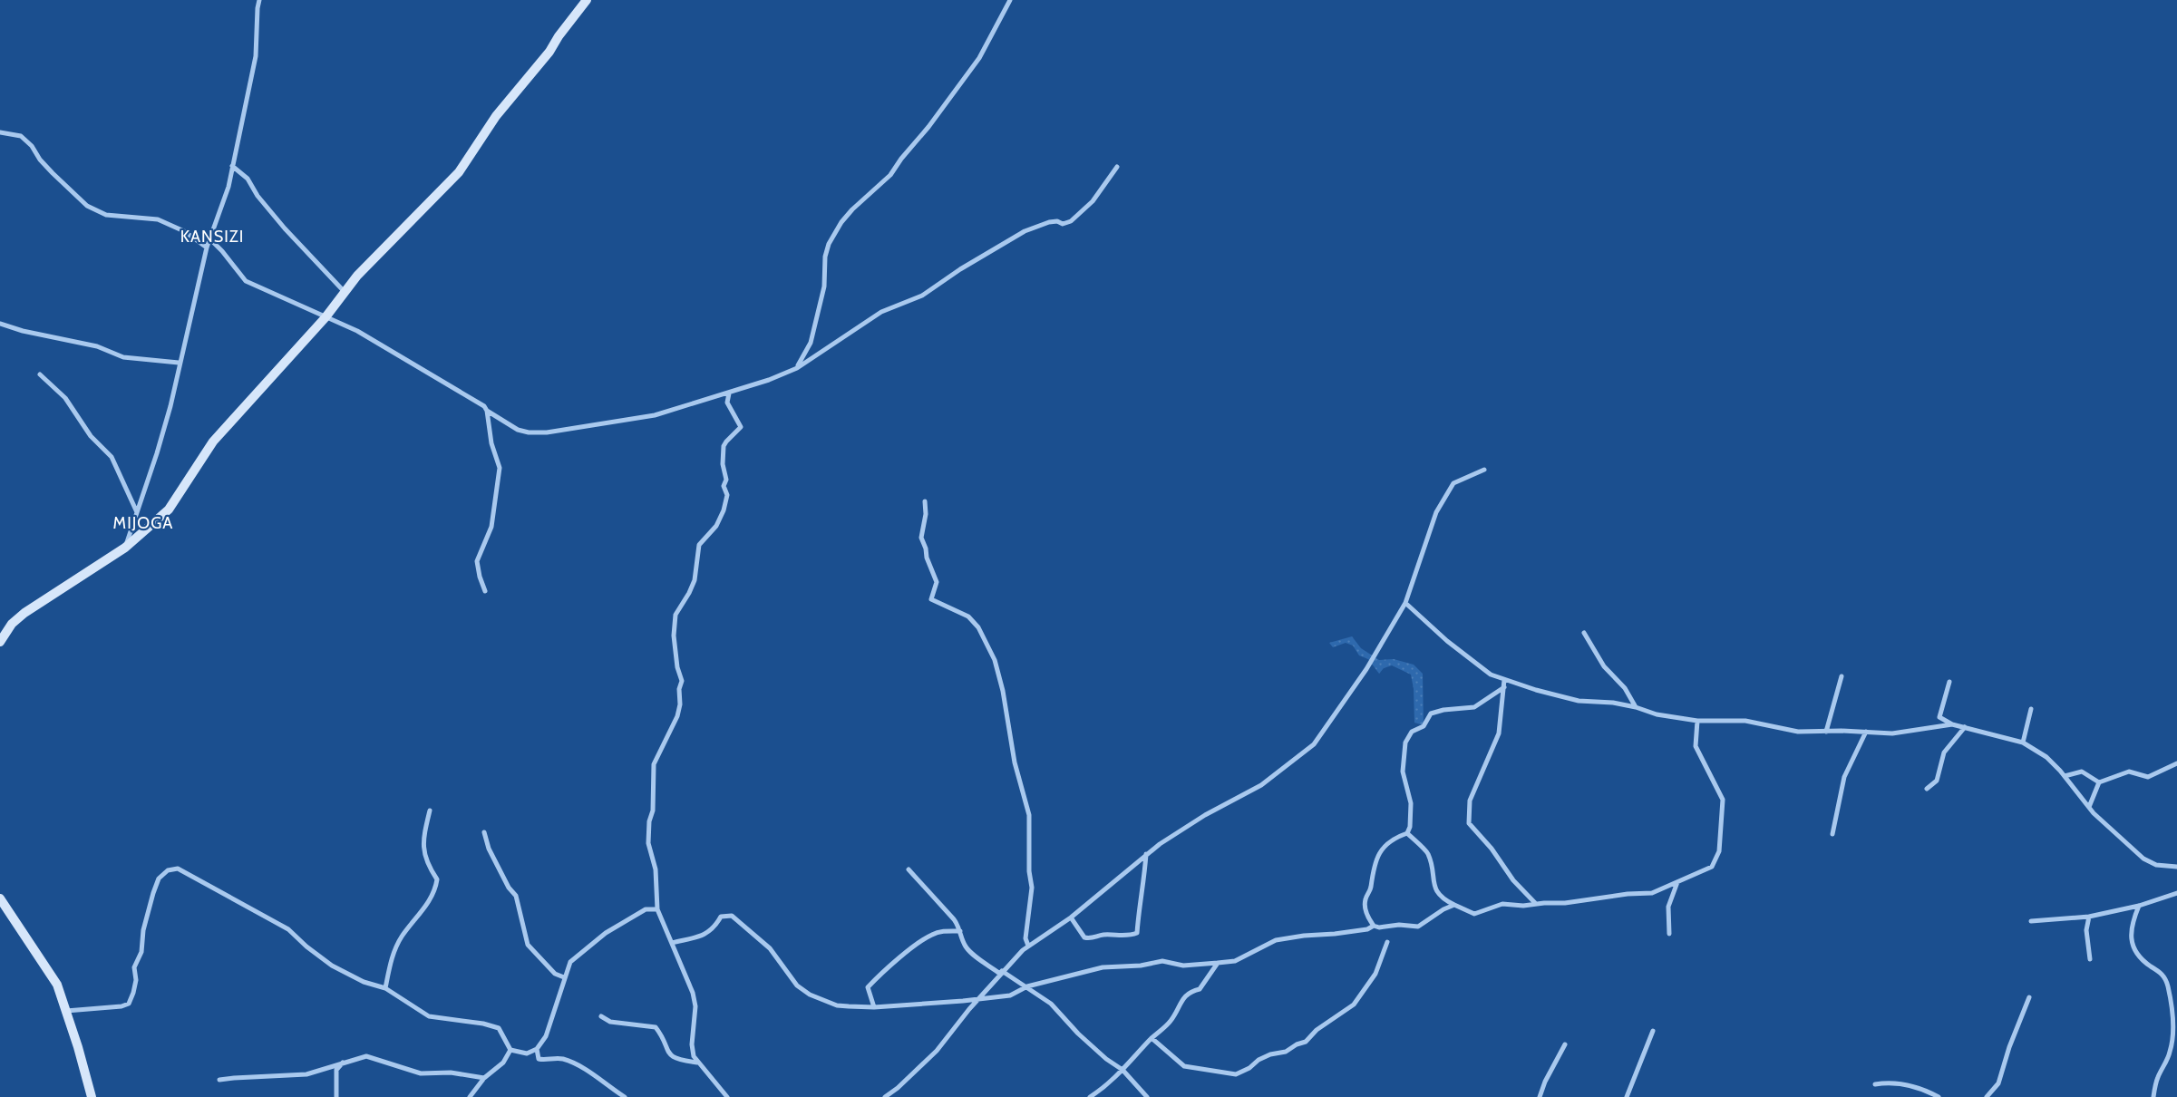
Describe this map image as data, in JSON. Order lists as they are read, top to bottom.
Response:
{
  "districts": ["KANSIZI", "MIJOGA"]
}
